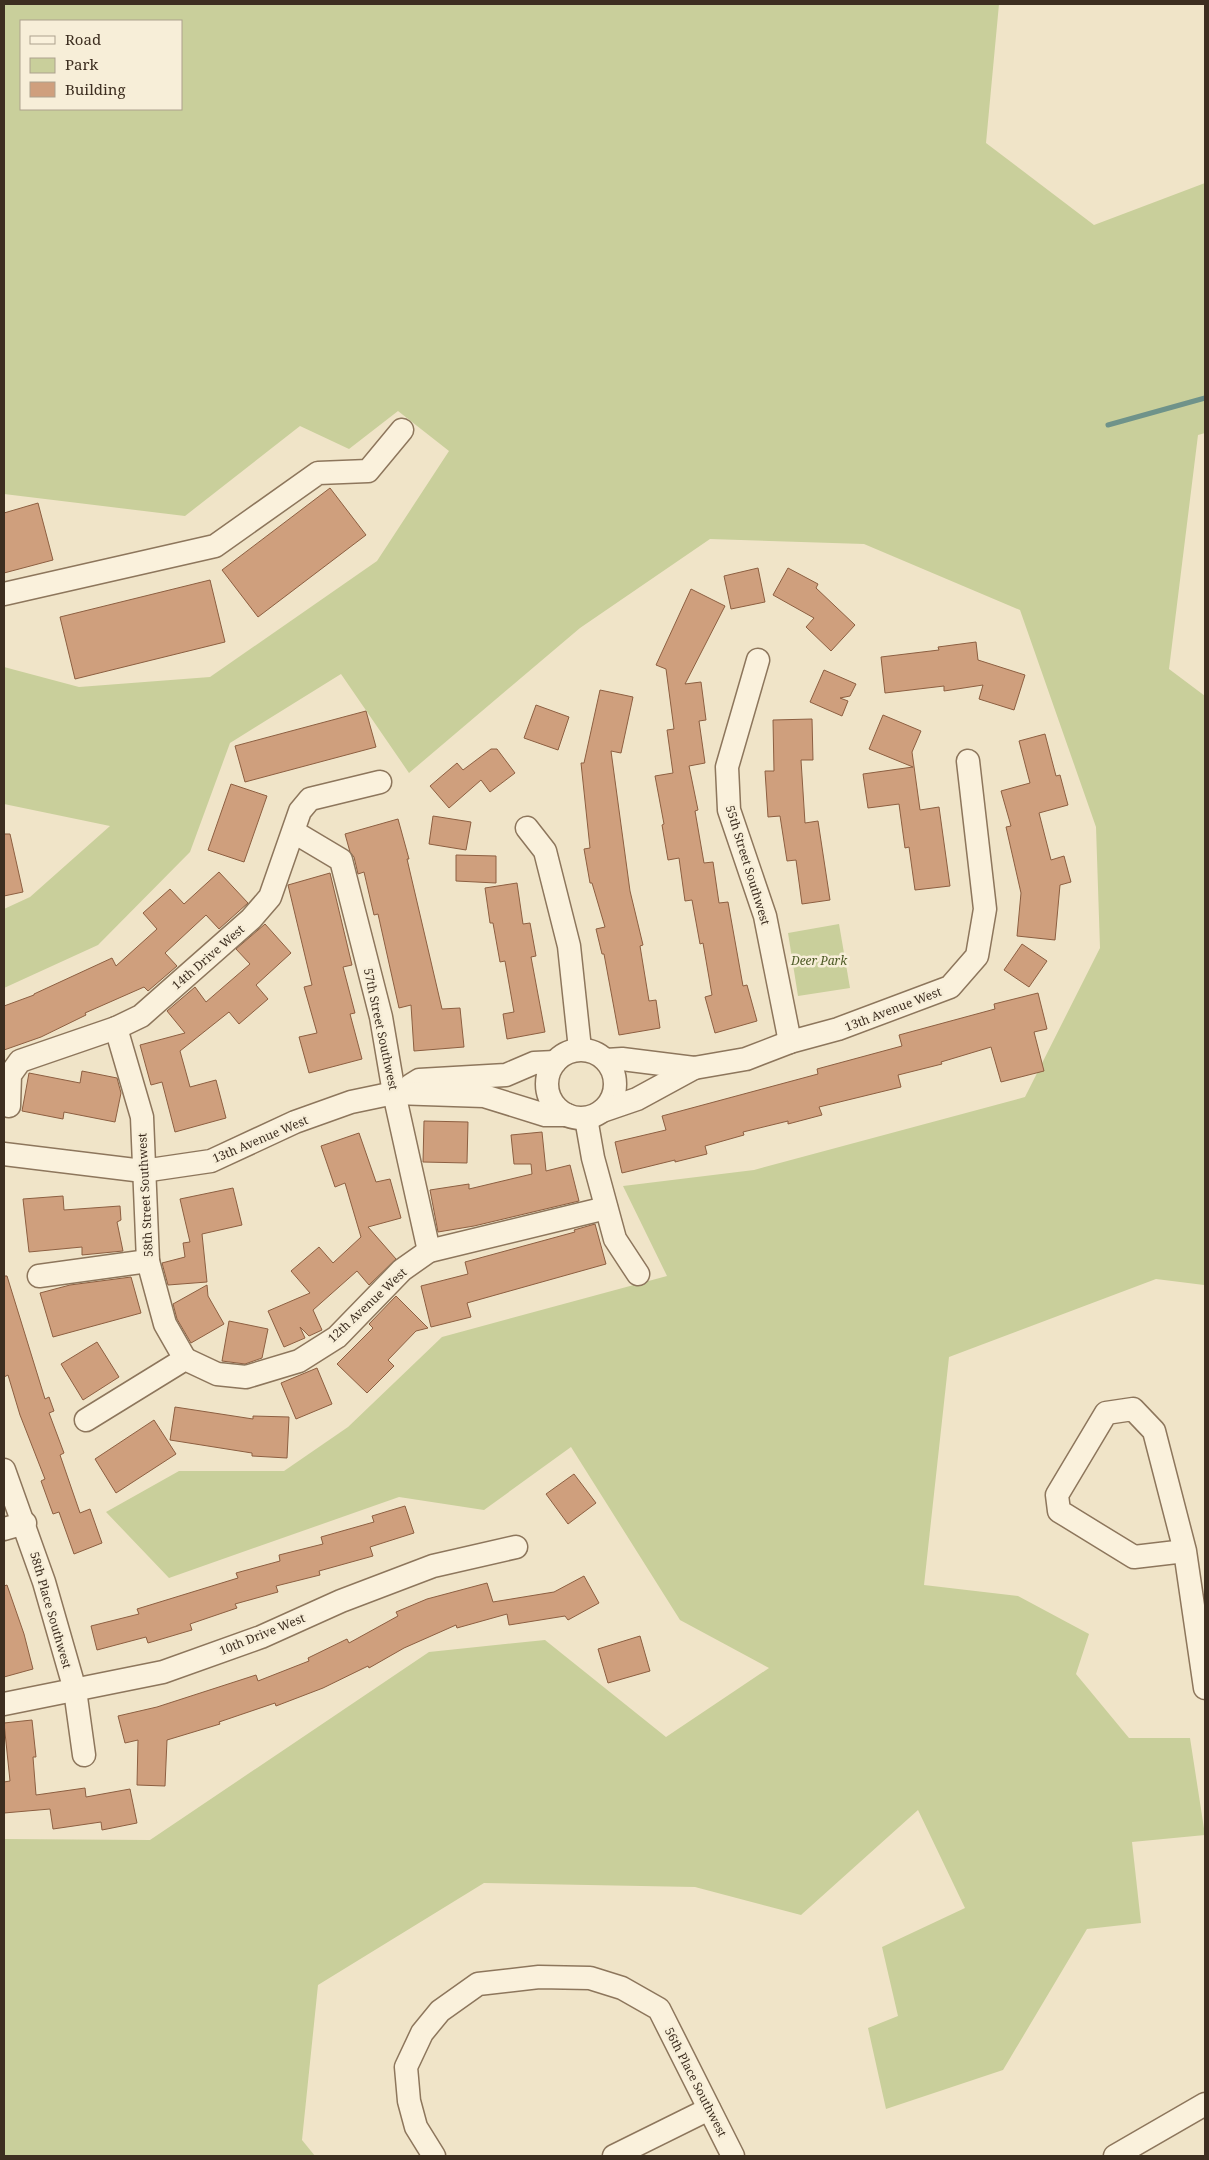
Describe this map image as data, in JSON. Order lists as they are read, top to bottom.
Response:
{
  "streets": {
    "street": [
      "55th Street Southwest",
      "14th Drive West",
      "13th Avenue West",
      "57th Street Southwest",
      "58th Street Southwest",
      "12th Avenue West",
      "58th Place Southwest",
      "10th Drive West",
      "56th Place Southwest"
    ]
  },
  "crossings": [
    ["55th Street Southwest", "13th Avenue West"],
    ["14th Drive West", "57th Street Southwest"],
    ["14th Drive West", "58th Street Southwest"],
    ["13th Avenue West", "57th Street Southwest"],
    ["13th Avenue West", "58th Street Southwest"],
    ["57th Street Southwest", "12th Avenue West"],
    ["58th Street Southwest", "12th Avenue West"],
    ["58th Place Southwest", "10th Drive West"]
  ],
  "parks": ["Deer Park"],
  "legend": ["Road", "Park", "Building"]
}
